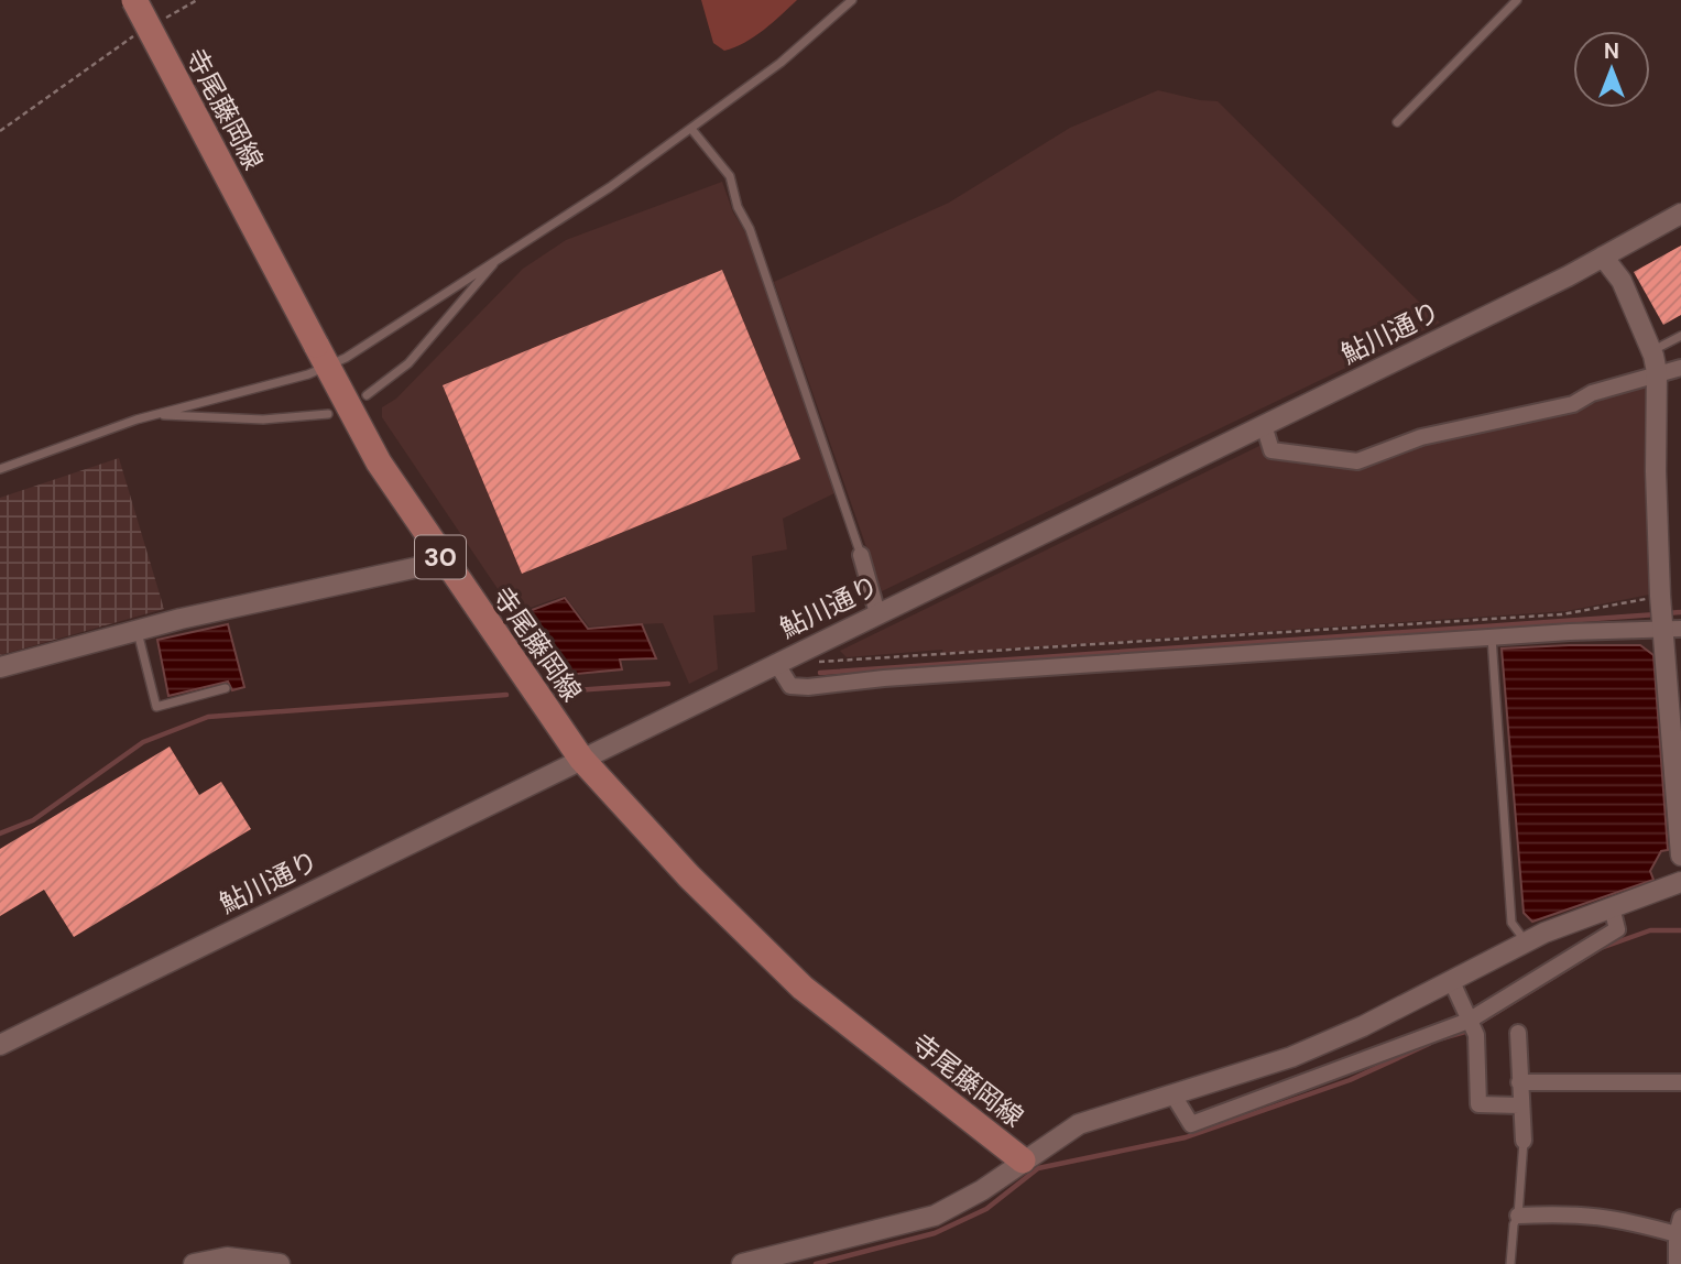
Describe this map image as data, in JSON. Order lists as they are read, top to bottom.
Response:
{
  "streets": {
    "main road": ["寺尾藤岡線", "30"],
    "street": ["鮎川通り"]
  },
  "crossings": [
    ["寺尾藤岡線", "鮎川通り"]
  ],
  "north": "top"
}
